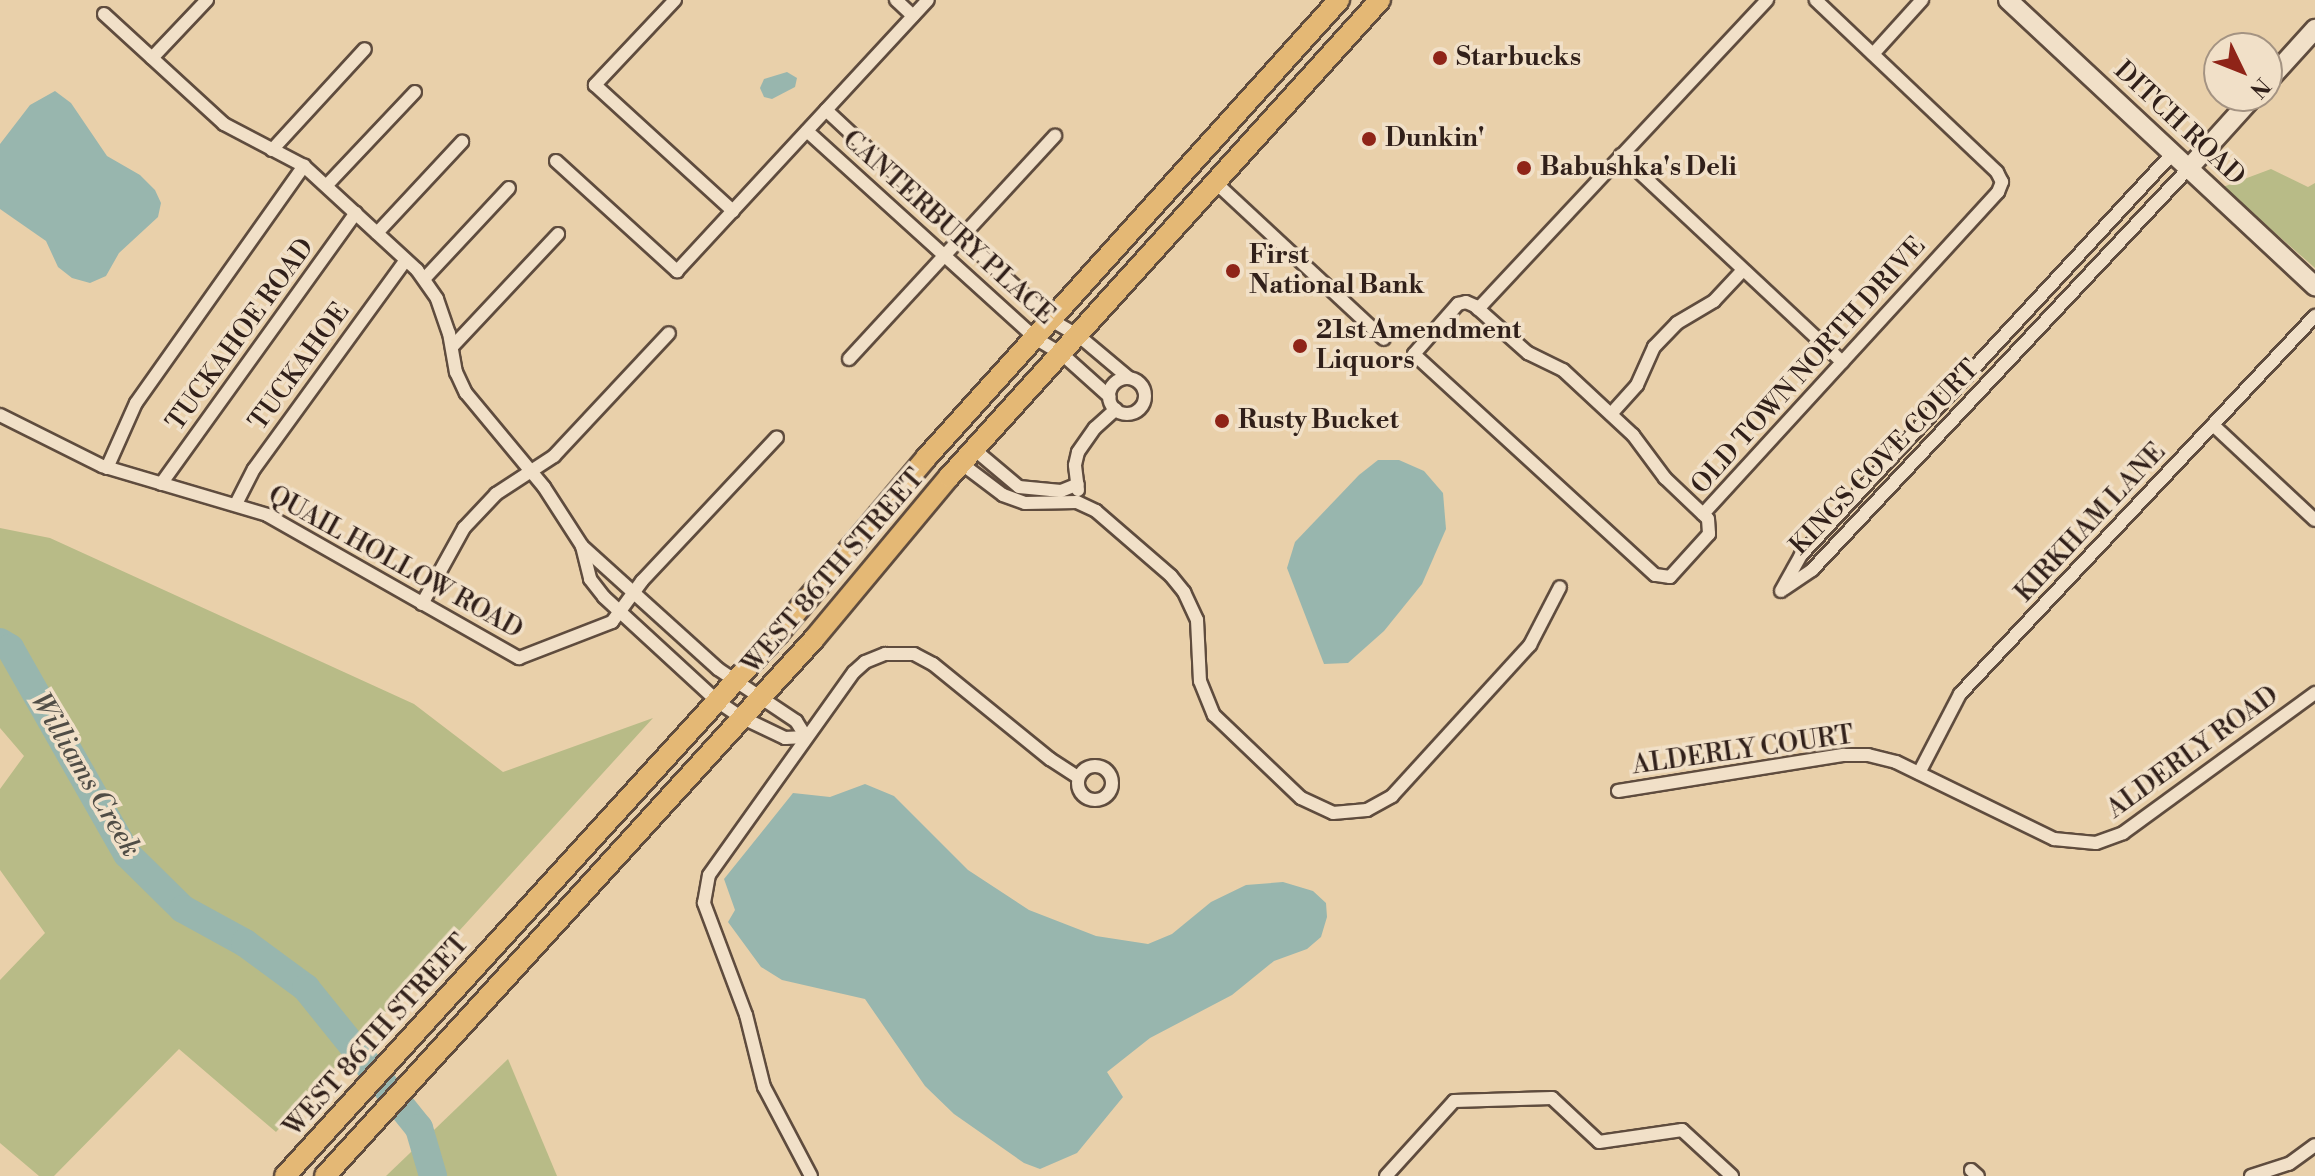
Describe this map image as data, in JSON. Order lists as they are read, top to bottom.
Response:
{
  "streets": {
    "main road": ["DITCH ROAD", "WEST 86TH STREET"],
    "street": [
      "CANTERBURY PLACE",
      "TUCKAHOE ROAD",
      "OLD TOWN NORTH DRIVE",
      "TUCKAHOE",
      "KINGS COVE COURT",
      "KIRKHAM LANE",
      "QUAIL HOLLOW ROAD",
      "ALDERLY COURT",
      "ALDERLY ROAD"
    ]
  },
  "crossings": [
    ["DITCH ROAD", "KINGS COVE COURT"],
    ["CANTERBURY PLACE", "WEST 86TH STREET"],
    ["TUCKAHOE ROAD", "QUAIL HOLLOW ROAD"],
    ["TUCKAHOE", "QUAIL HOLLOW ROAD"],
    ["KIRKHAM LANE", "ALDERLY COURT"],
    ["KIRKHAM LANE", "ALDERLY ROAD"],
    ["ALDERLY COURT", "ALDERLY ROAD"]
  ],
  "water": ["Williams Creek"],
  "places": [
    "Starbucks",
    "Dunkin'",
    "Babushka's Deli",
    "First National Bank",
    "21st Amendment Liquors",
    "Rusty Bucket"
  ],
  "north": "bottom right"
}
